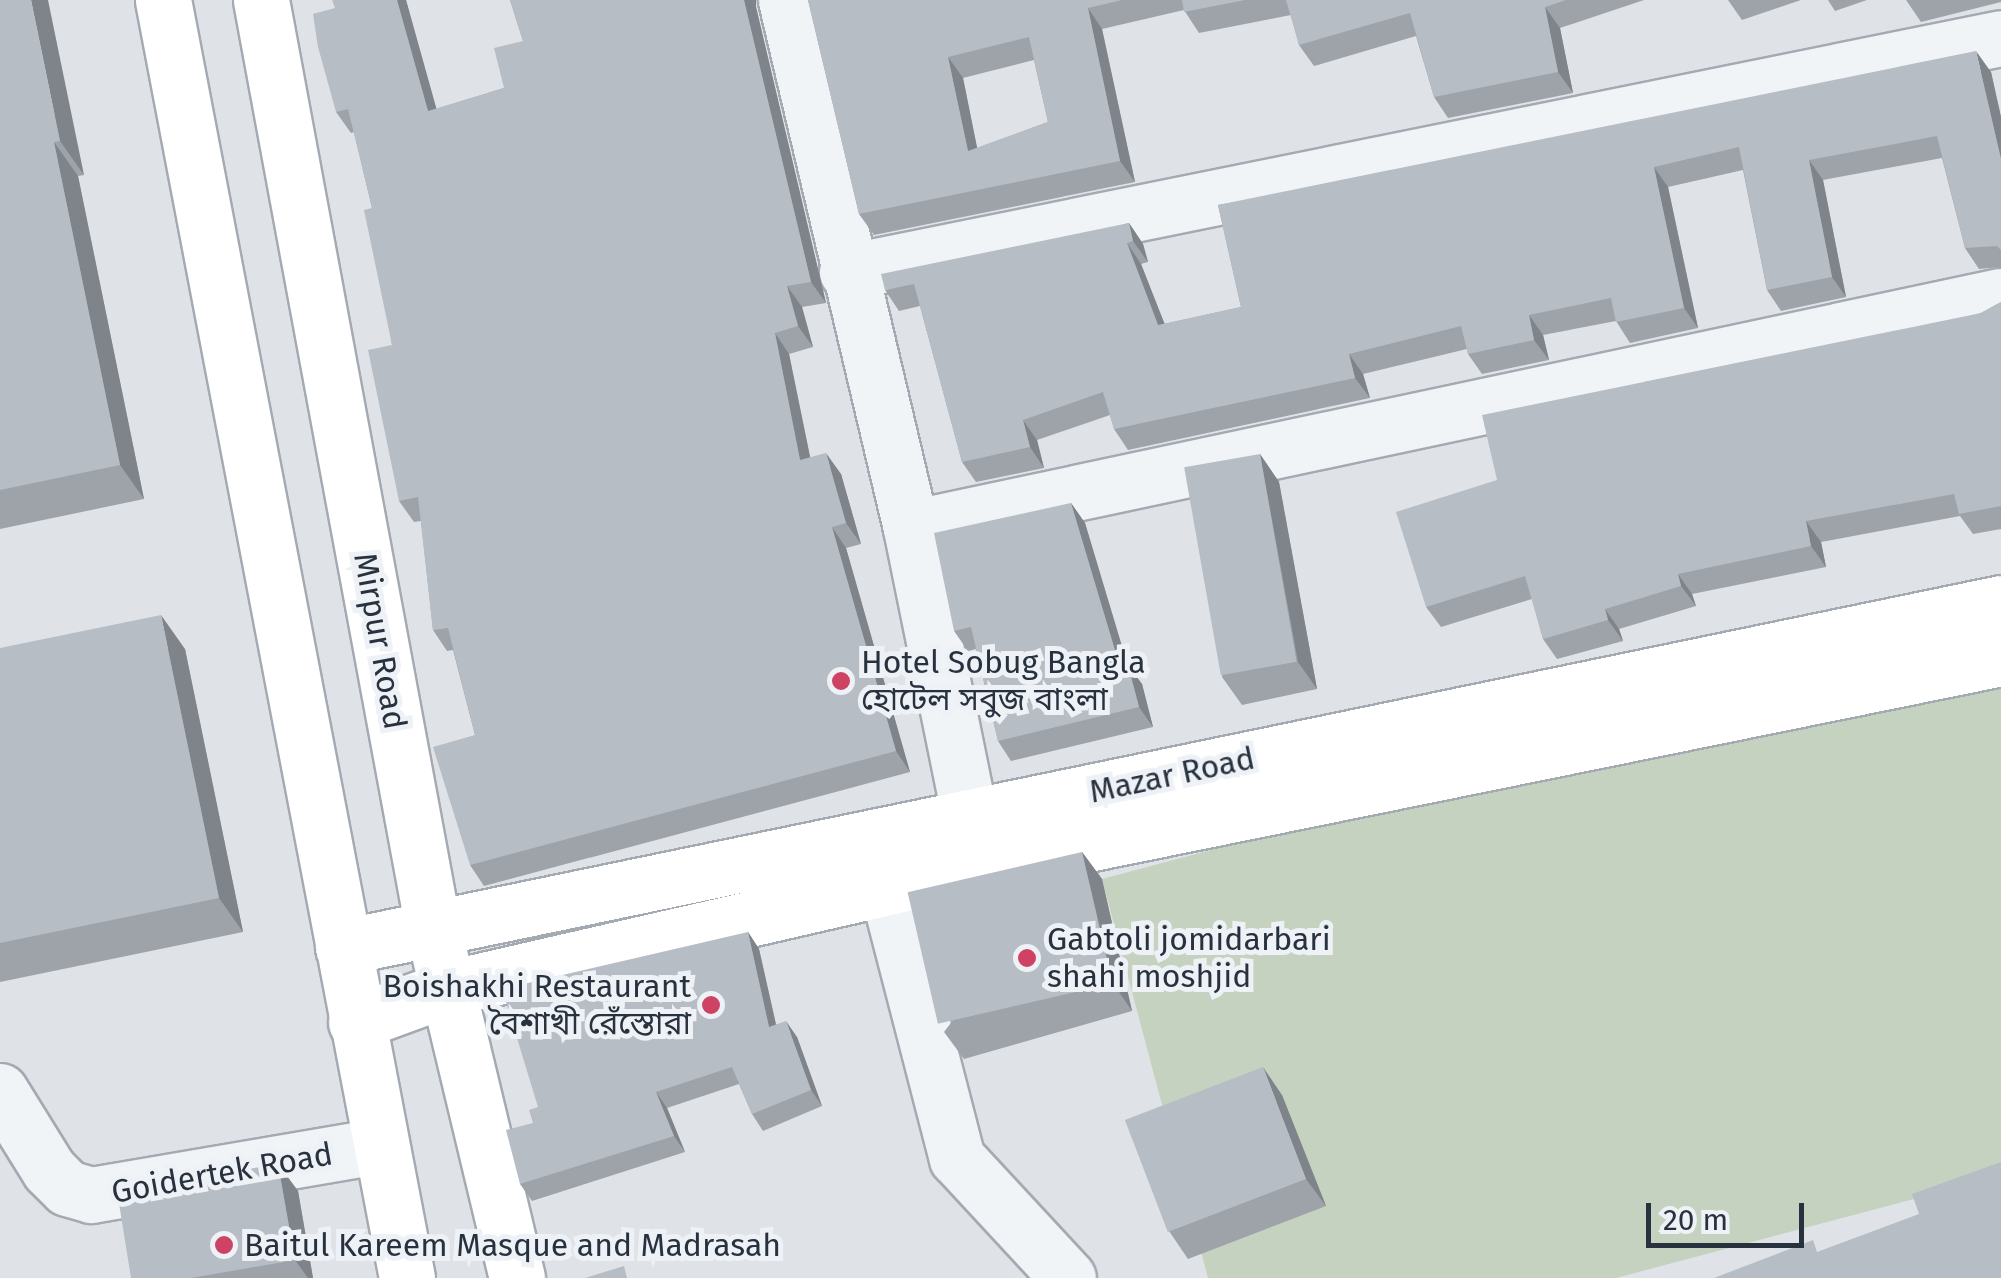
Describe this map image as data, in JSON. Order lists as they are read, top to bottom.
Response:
{
  "streets": {
    "main road": ["Mirpur Road", "Mazar Road"],
    "street": ["Goidertek Road"]
  },
  "crossings": [
    ["Mirpur Road", "Mazar Road"]
  ],
  "places": [
    "Hotel Sobug Bangla হোটেল সবুজ বাংলা",
    "Gabtoli jomidarbari shahi moshjid",
    "Boishakhi Restaurant বৈশাখী রেঁস্তোরা",
    "Baitul Kareem Masque and Madrasah"
  ],
  "scale_bar": "20 m"
}
